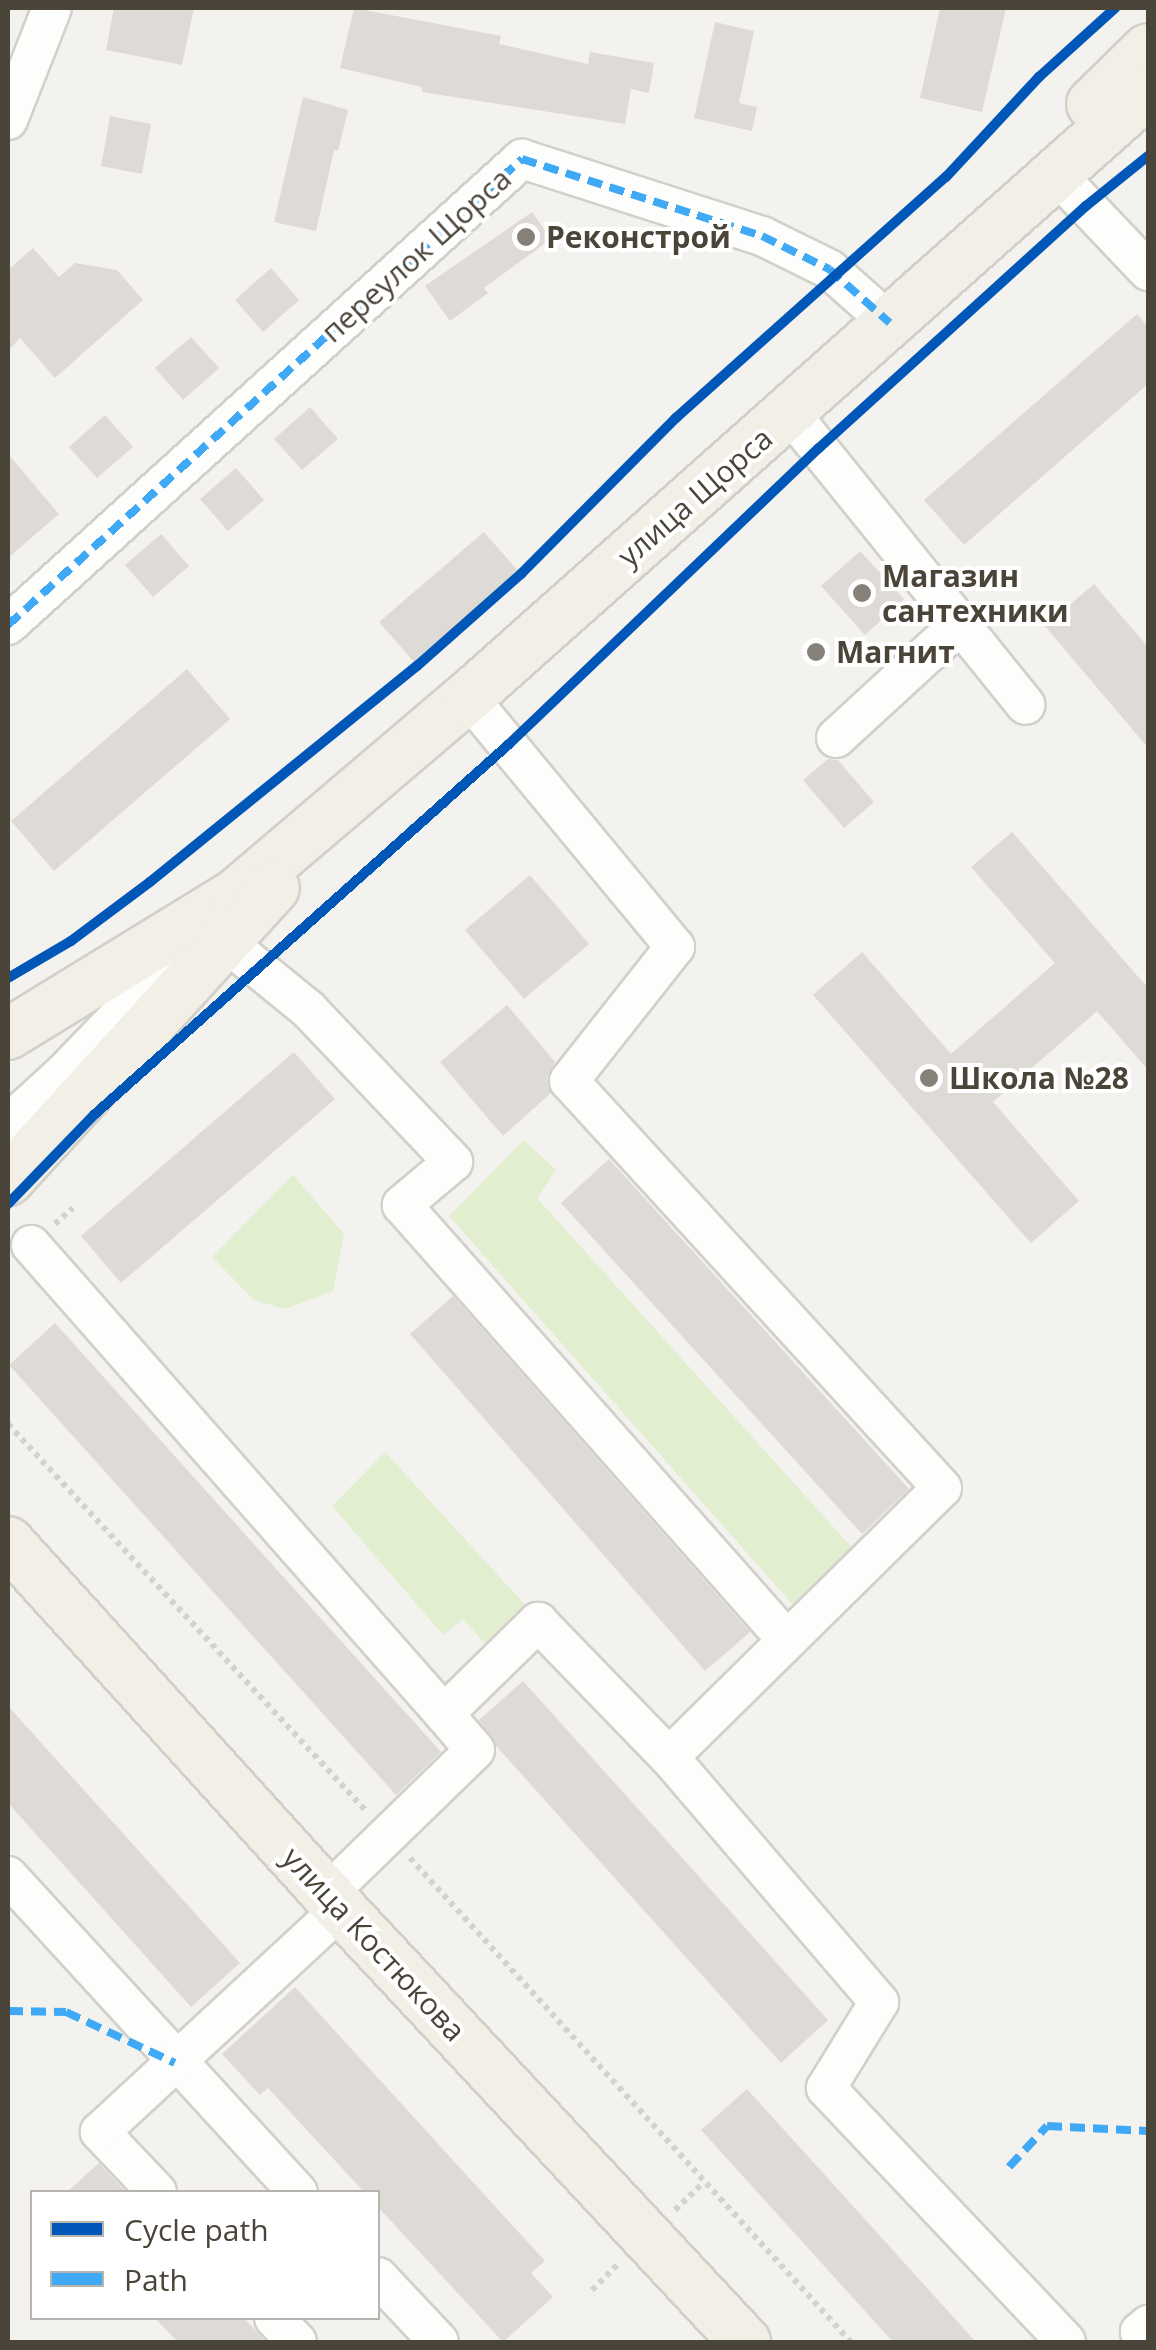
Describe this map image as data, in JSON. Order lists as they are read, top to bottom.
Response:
{
  "streets": {
    "main road": ["улица Щорса", "улица Костюкова"],
    "street": ["переулок Щорса"]
  },
  "crossings": [
    ["переулок Щорса", "улица Щорса"]
  ],
  "places": [
    "Реконстрой",
    "Магазин сантехники",
    "Магнит",
    "Школа №28"
  ],
  "legend": ["Cycle path", "Path"]
}
